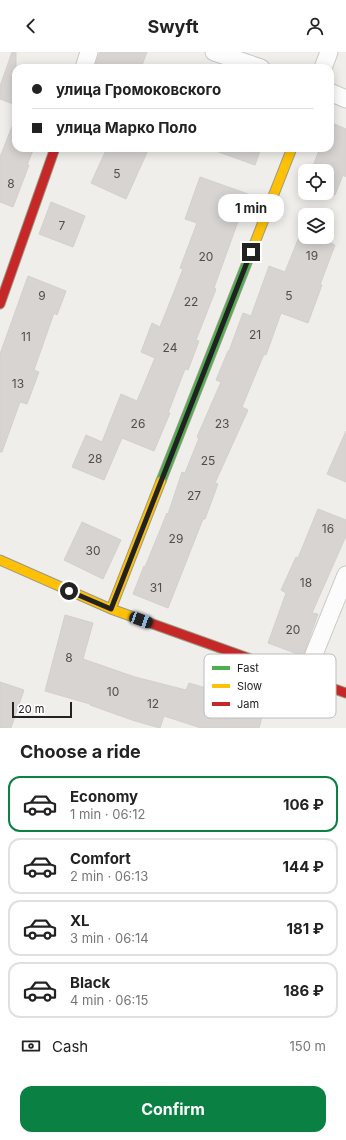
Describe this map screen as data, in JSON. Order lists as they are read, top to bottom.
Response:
{
  "house_numbers": [
    "5",
    "8",
    "7",
    "19",
    "20",
    "9",
    "5",
    "22",
    "21",
    "11",
    "24",
    "13",
    "26",
    "23",
    "28",
    "25",
    "27",
    "16",
    "29",
    "30",
    "18",
    "31",
    "20",
    "8",
    "10",
    "12"
  ],
  "legend": ["Fast", "Slow", "Jam"],
  "scale_bar": "20 m",
  "page": {
    "header": "Swyft",
    "banner": ["улица Громоковского", "улица Марко Поло"],
    "bubble": "1 min",
    "scale": "20 m",
    "heading": "Choose a ride",
    "list": [
      {
        "name": "Economy",
        "note": "1 min · 06:12",
        "value": "106 ₽"
      },
      {
        "name": "Comfort",
        "note": "2 min · 06:13",
        "value": "144 ₽"
      },
      {
        "name": "XL",
        "note": "3 min · 06:14",
        "value": "181 ₽"
      },
      {
        "name": "Black",
        "note": "4 min · 06:15",
        "value": "186 ₽"
      }
    ],
    "pay": ["Cash", "150 m"],
    "buttons": "Confirm"
  }
}
